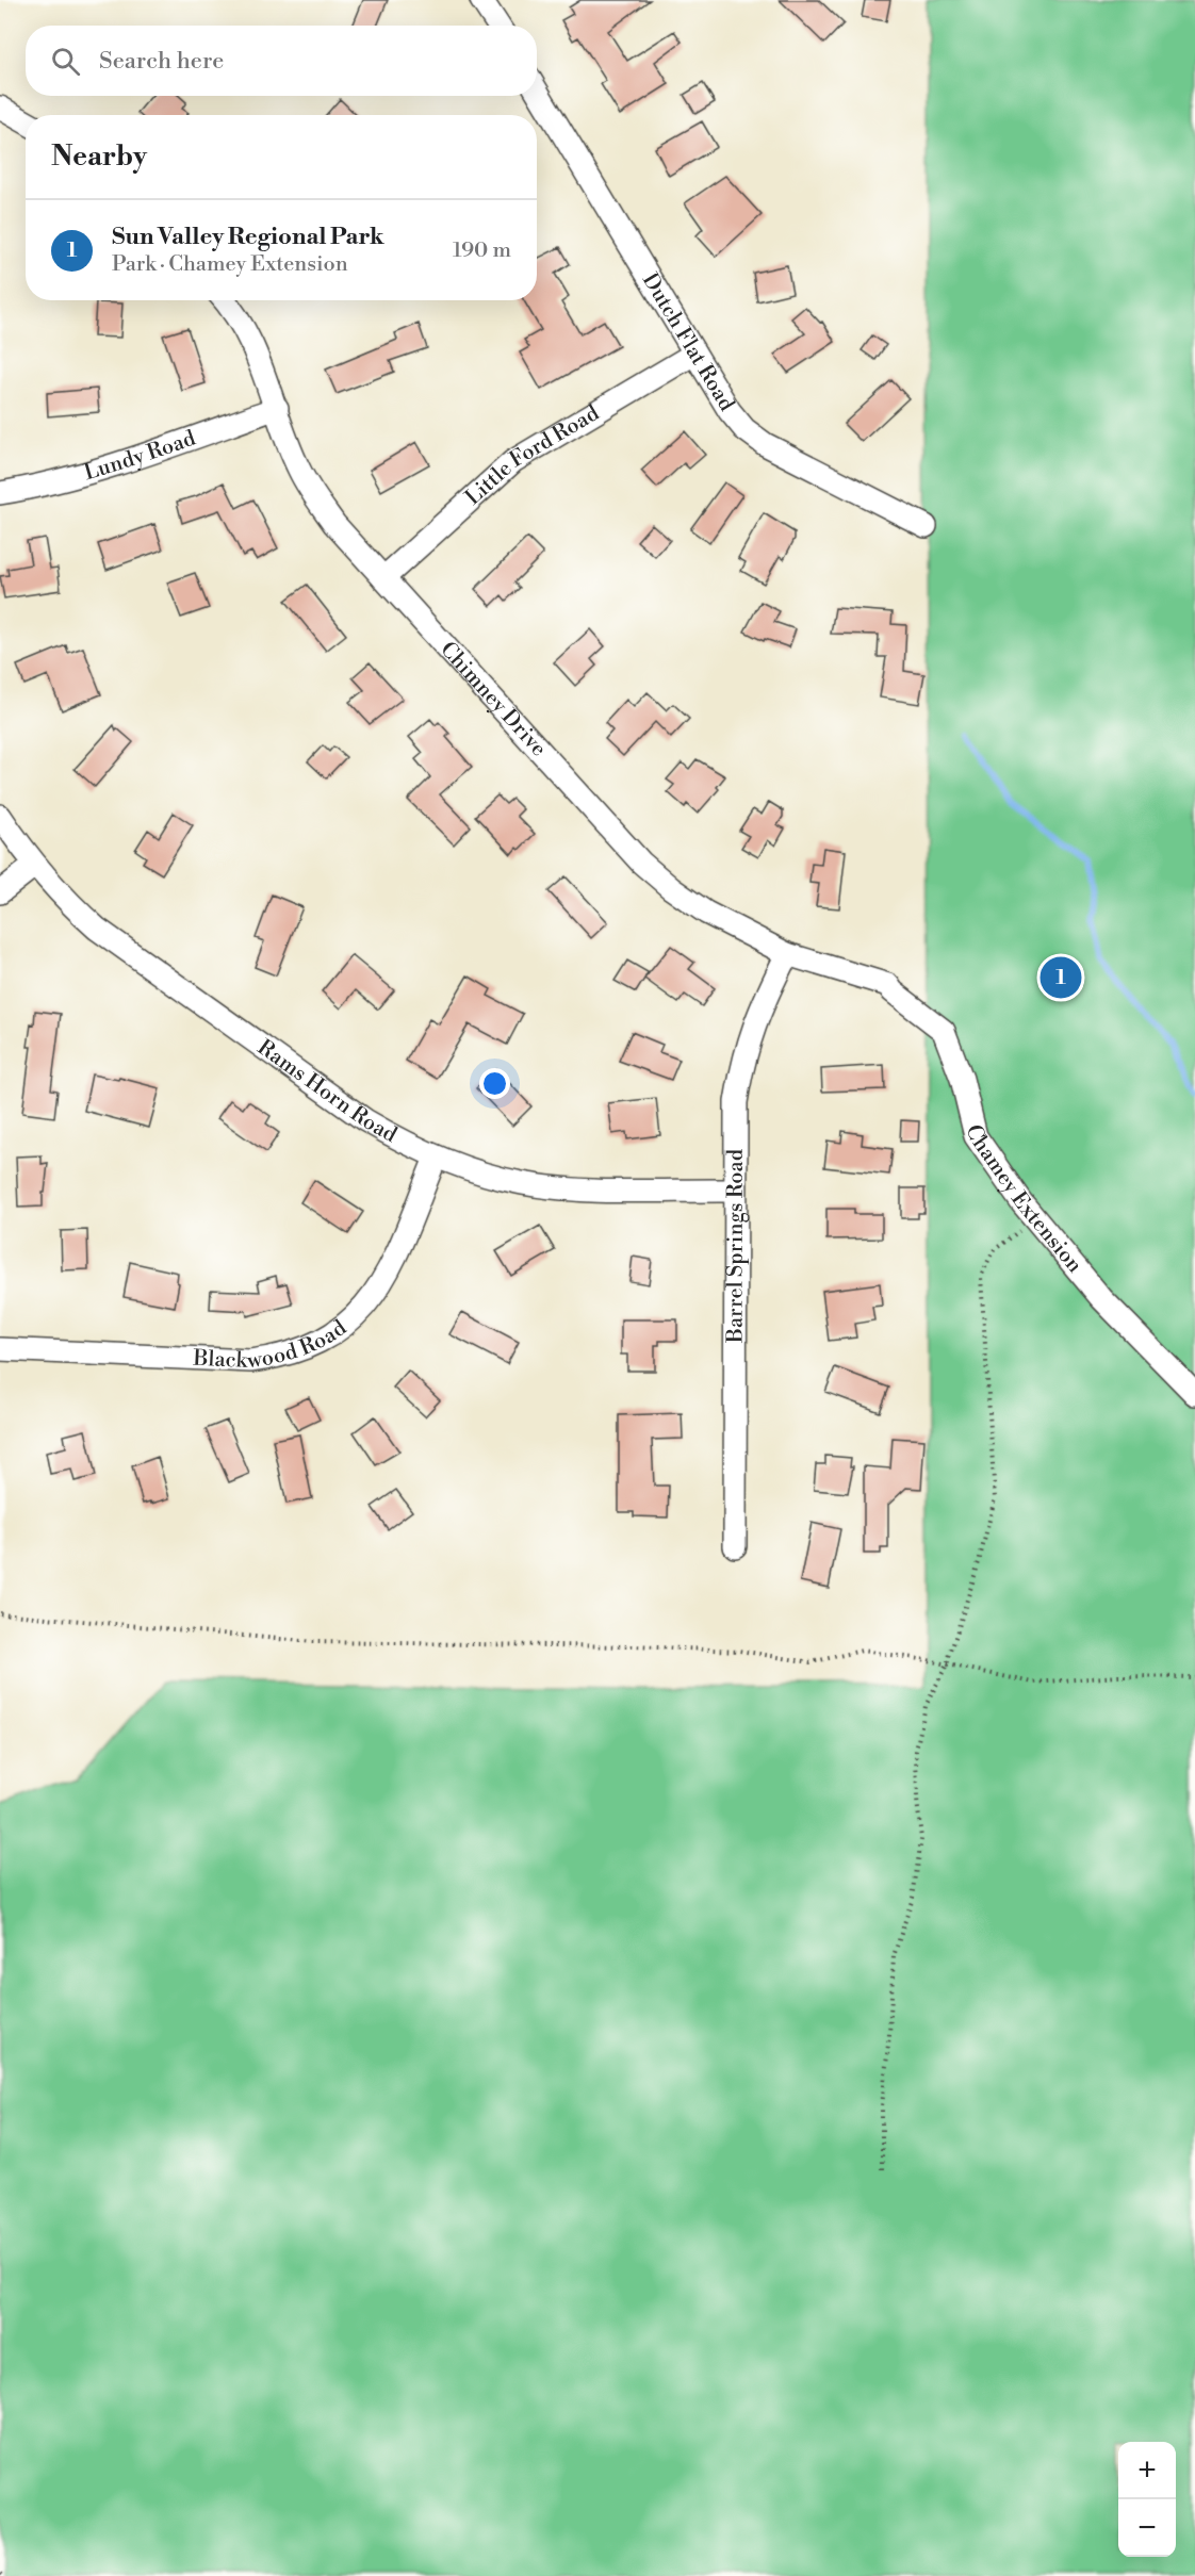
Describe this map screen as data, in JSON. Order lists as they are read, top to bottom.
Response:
{
  "streets": {
    "street": [
      "Dutch Flat Road",
      "Lundy Road",
      "Little Ford Road",
      "Chimney Drive",
      "Rams Horn Road",
      "Chamey Extension",
      "Barrel Springs Road",
      "Blackwood Road"
    ]
  },
  "crossings": [
    ["Dutch Flat Road", "Little Ford Road"],
    ["Lundy Road", "Chimney Drive"],
    ["Little Ford Road", "Chimney Drive"],
    ["Chimney Drive", "Chamey Extension"],
    ["Chimney Drive", "Barrel Springs Road"],
    ["Rams Horn Road", "Barrel Springs Road"],
    ["Rams Horn Road", "Blackwood Road"]
  ],
  "page": {
    "search": "Search here",
    "heading": "Nearby",
    "list": [
      {
        "mark": "1",
        "name": "Sun Valley Regional Park",
        "note": "Park · Chamey Extension",
        "value": "190 m"
      }
    ],
    "pins": "1",
    "map_buttons": ["+", "−"]
  }
}
